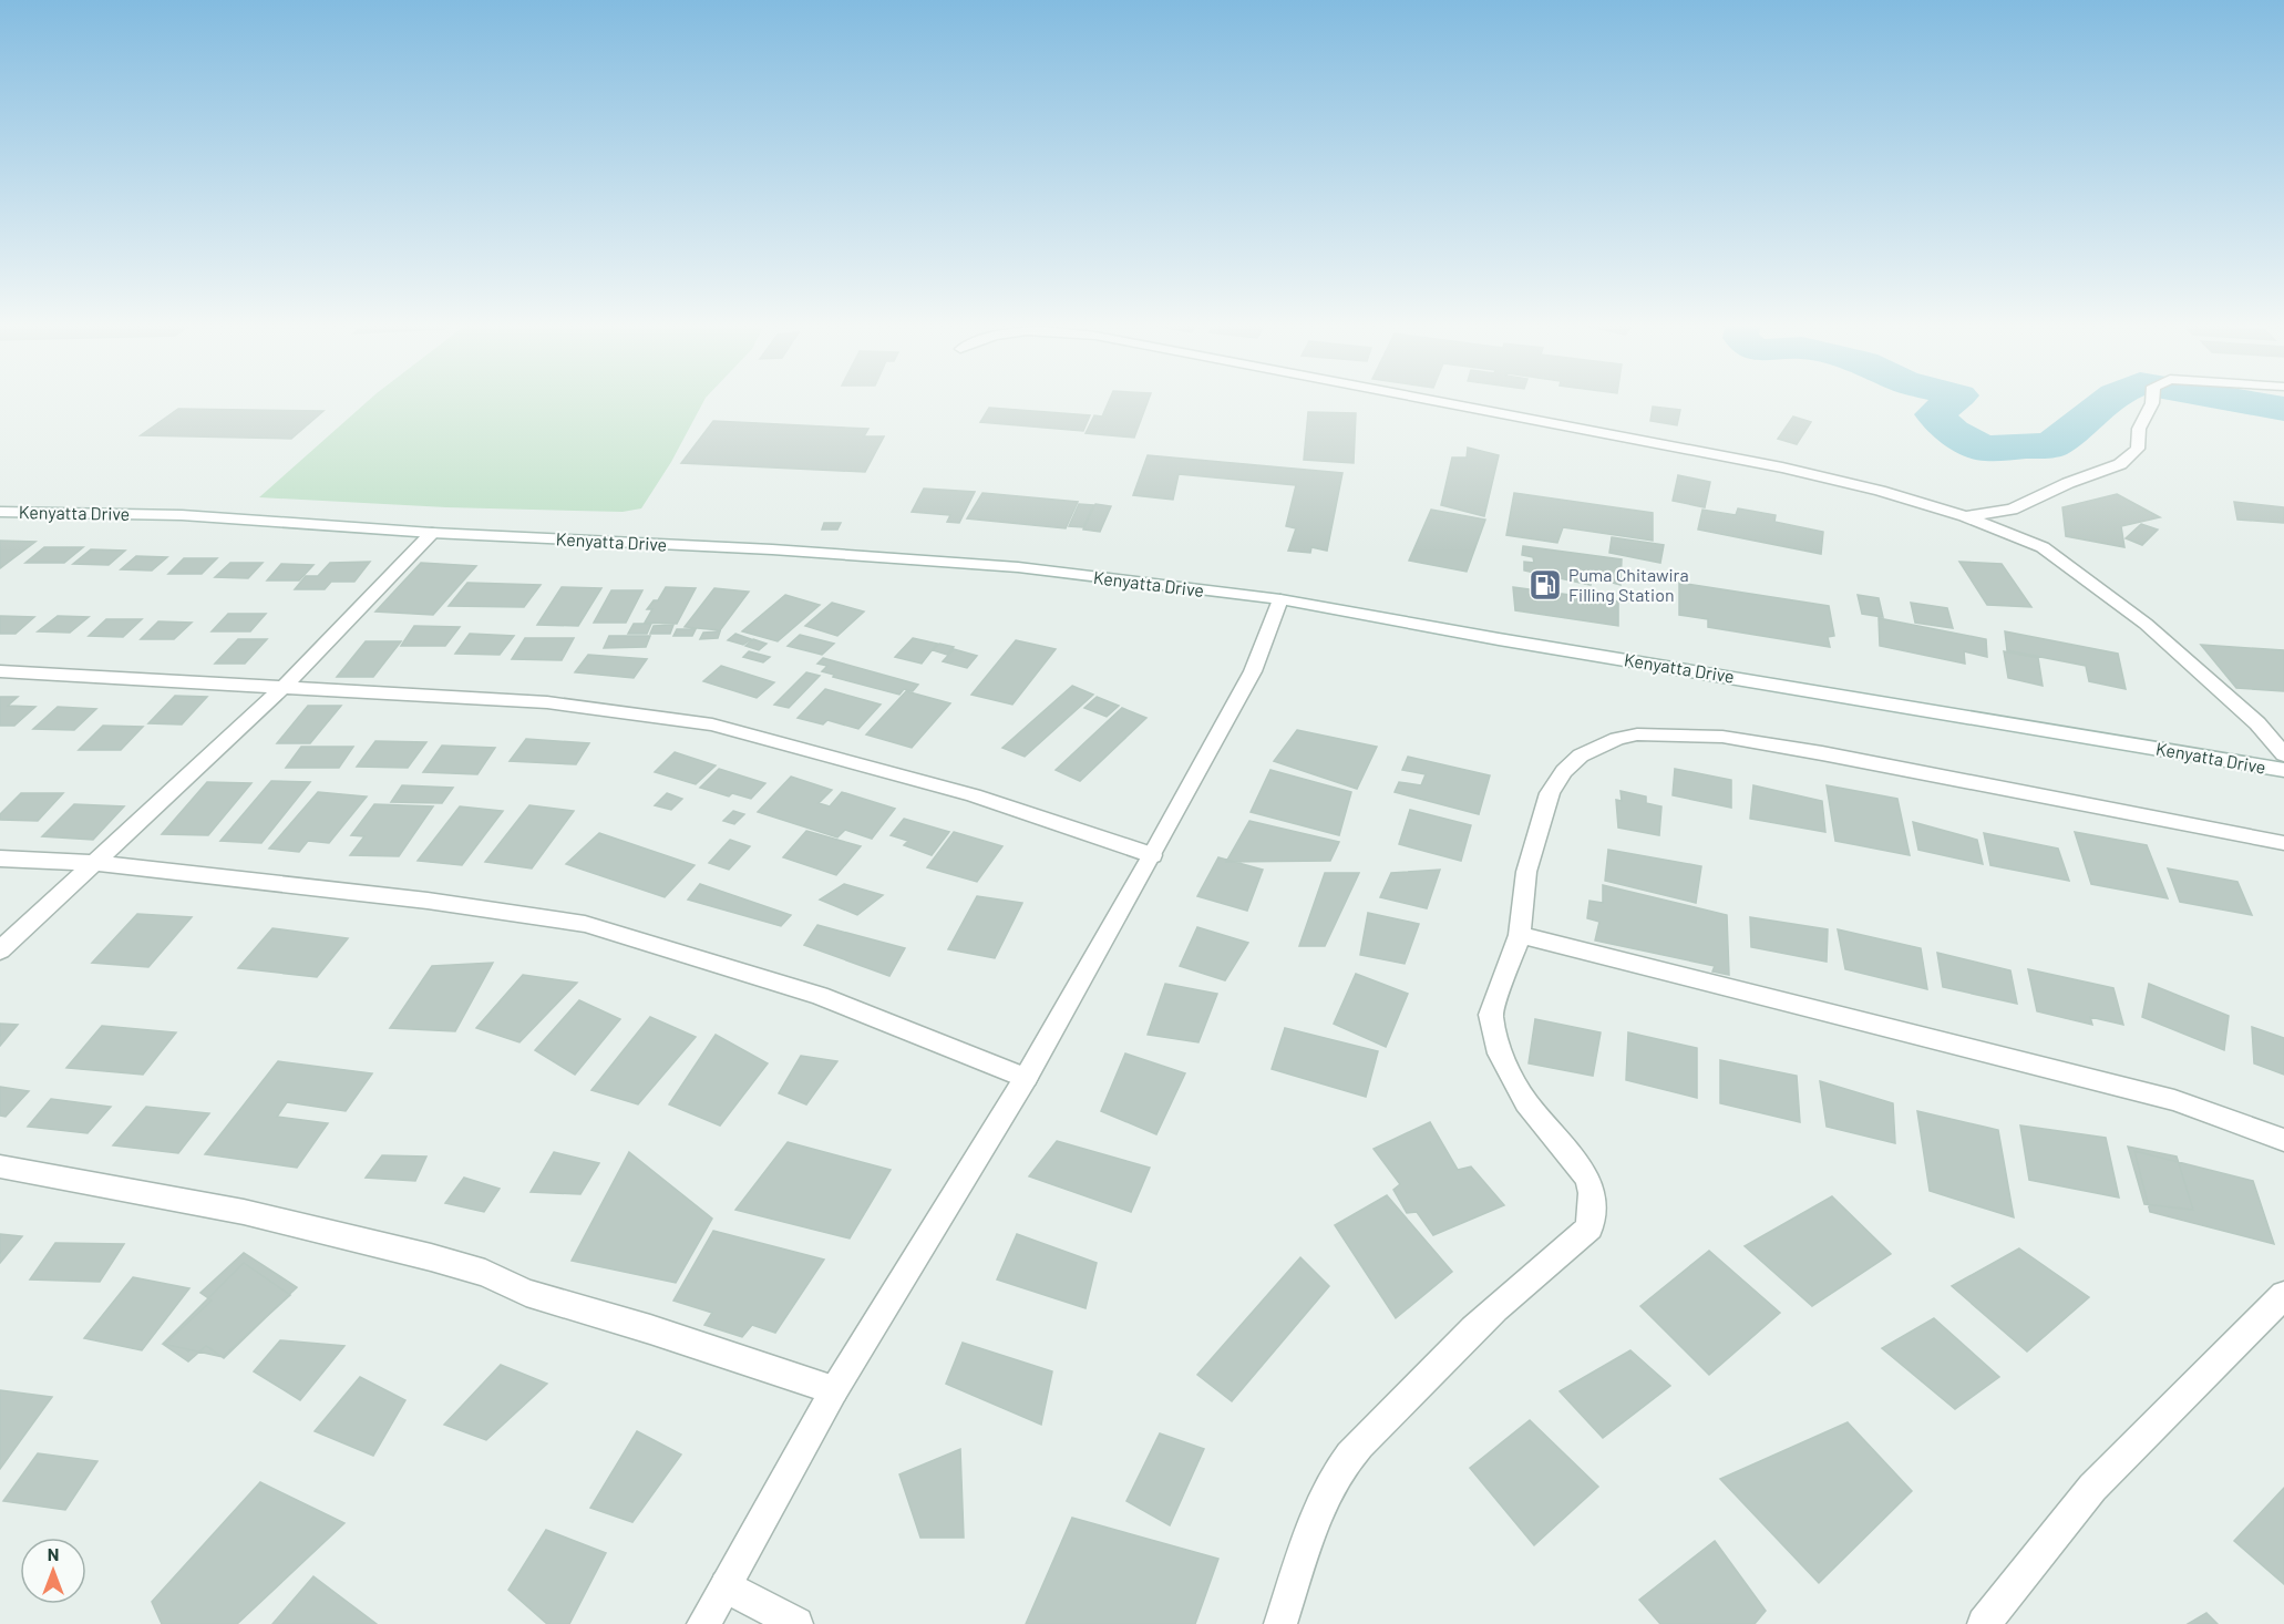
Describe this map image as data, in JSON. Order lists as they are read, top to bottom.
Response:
{
  "streets": {
    "street": ["Kenyatta Drive"]
  },
  "places": {
    "fuel station": ["Puma Chitawira Filling Station"]
  },
  "north": "top"
}
